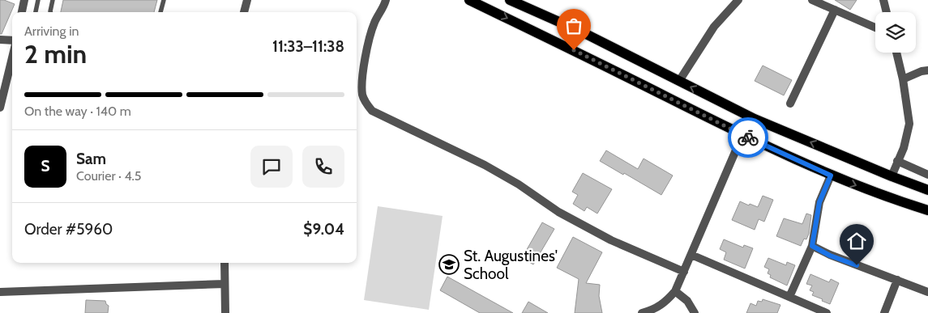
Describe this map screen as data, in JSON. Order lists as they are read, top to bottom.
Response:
{
  "places": {
    "school or university": ["St. Augustines' School"]
  },
  "page": {
    "heading": ["2 min", "Arriving in", "11:33–11:38"],
    "panel": [
      "Sam",
      "Courier · 4.5",
      "Order #5960",
      "$9.04"
    ],
    "bar": "On the way · 140 m",
    "round": "S"
  }
}
